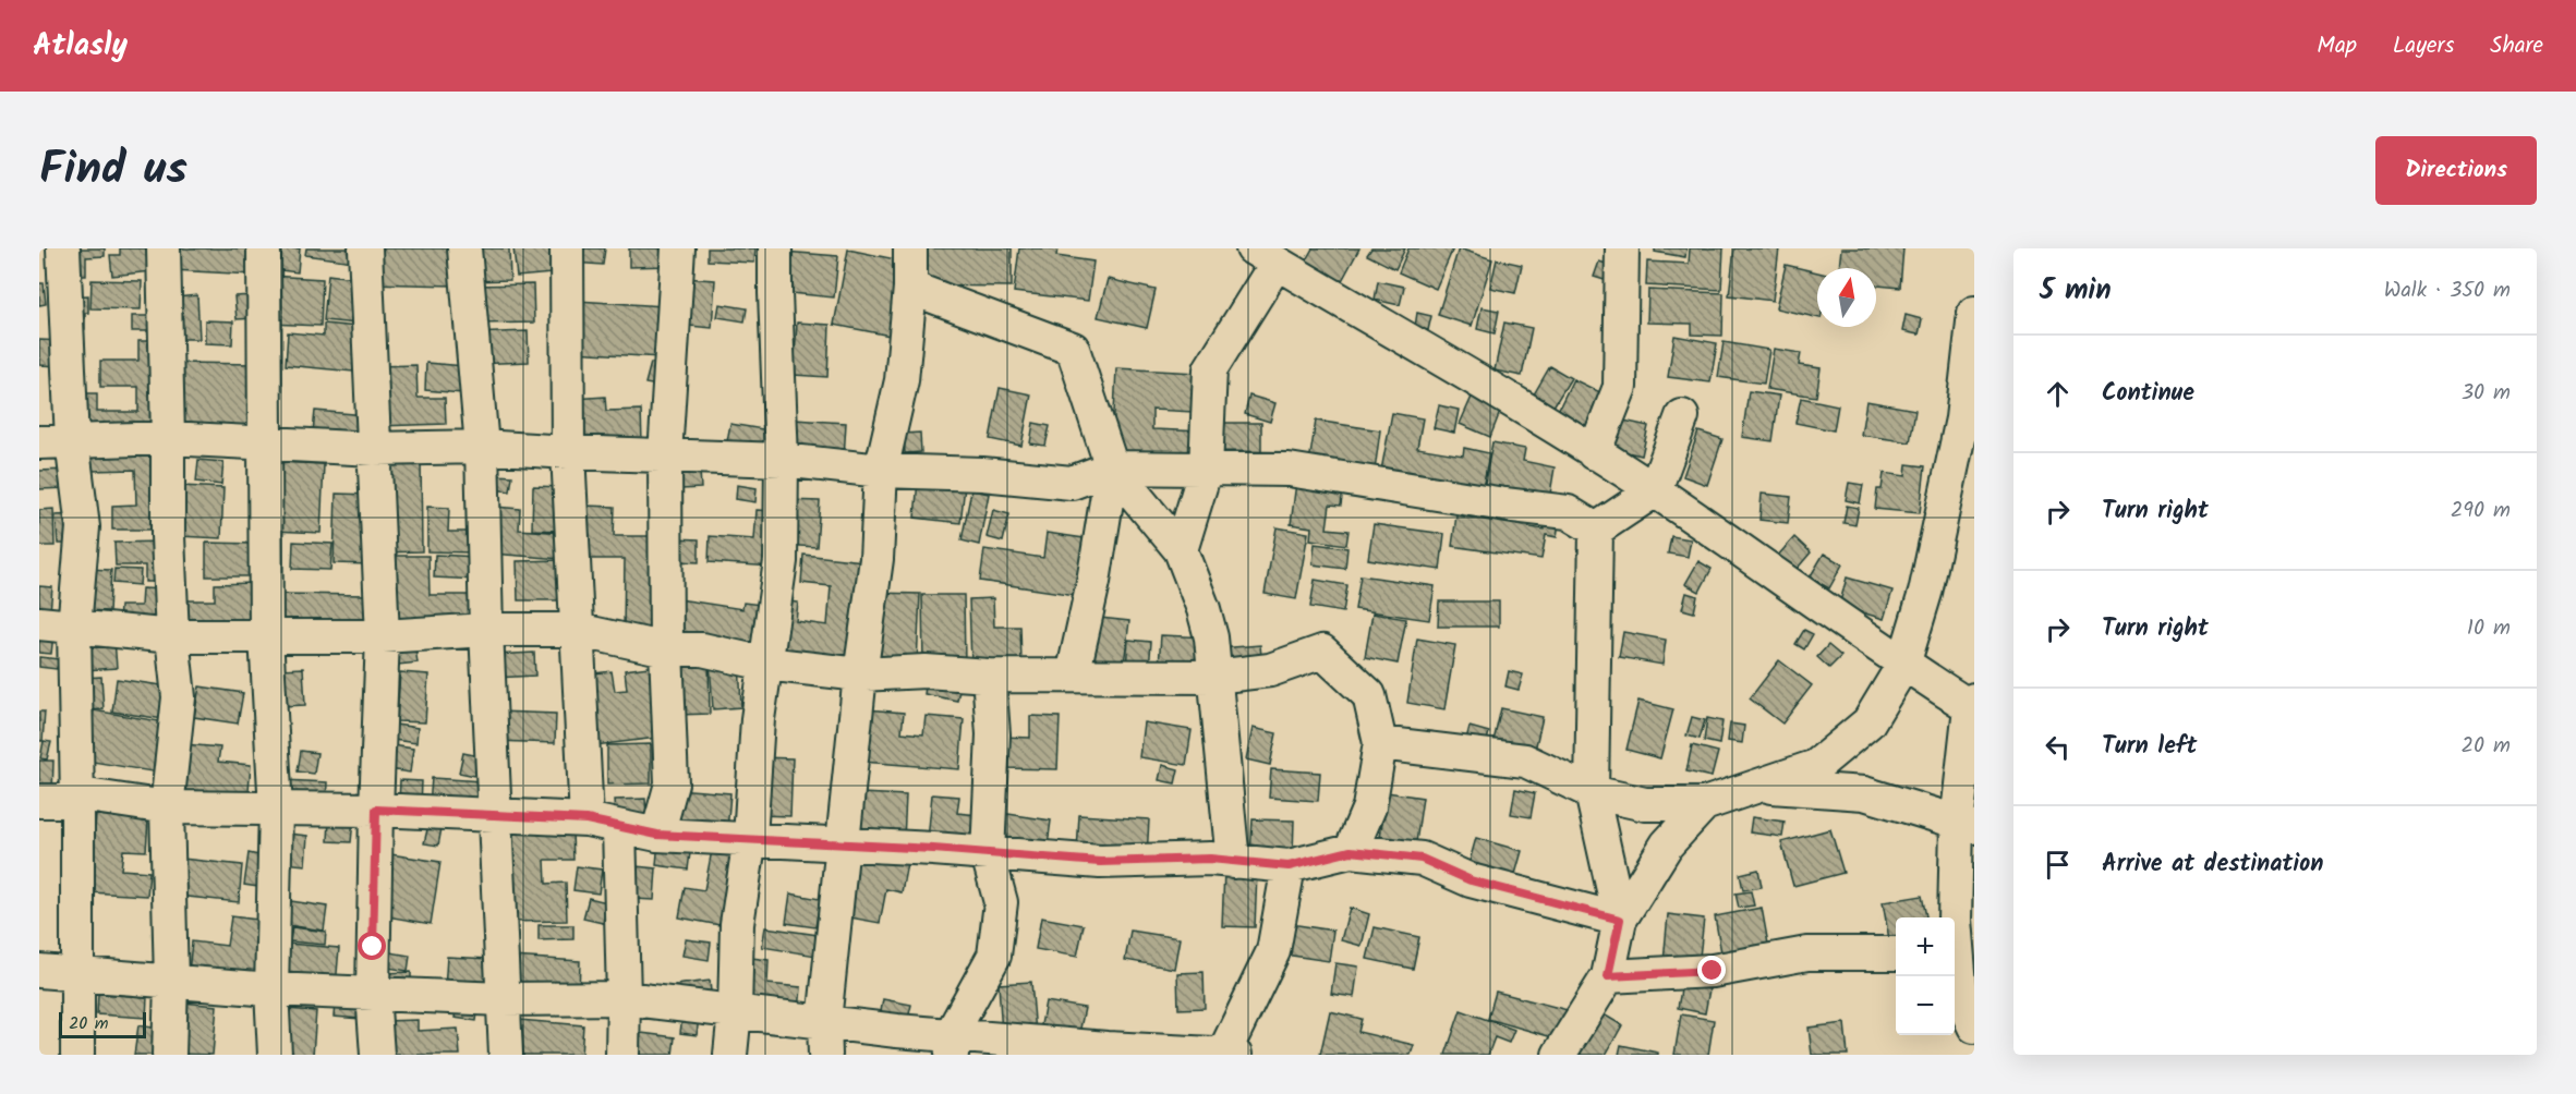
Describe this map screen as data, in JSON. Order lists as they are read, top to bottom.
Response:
{
  "scale_bar": "20 m",
  "north": "top",
  "page": {
    "header": "Atlasly",
    "nav": ["Map", "Layers", "Share"],
    "title": "Find us",
    "buttons": "Directions",
    "heading": ["5 min", "Walk · 350 m"],
    "list": [
      ["Continue", "30 m"],
      ["Turn right", "290 m"],
      ["Turn right", "10 m"],
      ["Turn left", "20 m"],
      "Arrive at destination"
    ],
    "map_buttons": ["+", "−"],
    "scale": "20 m"
  }
}
